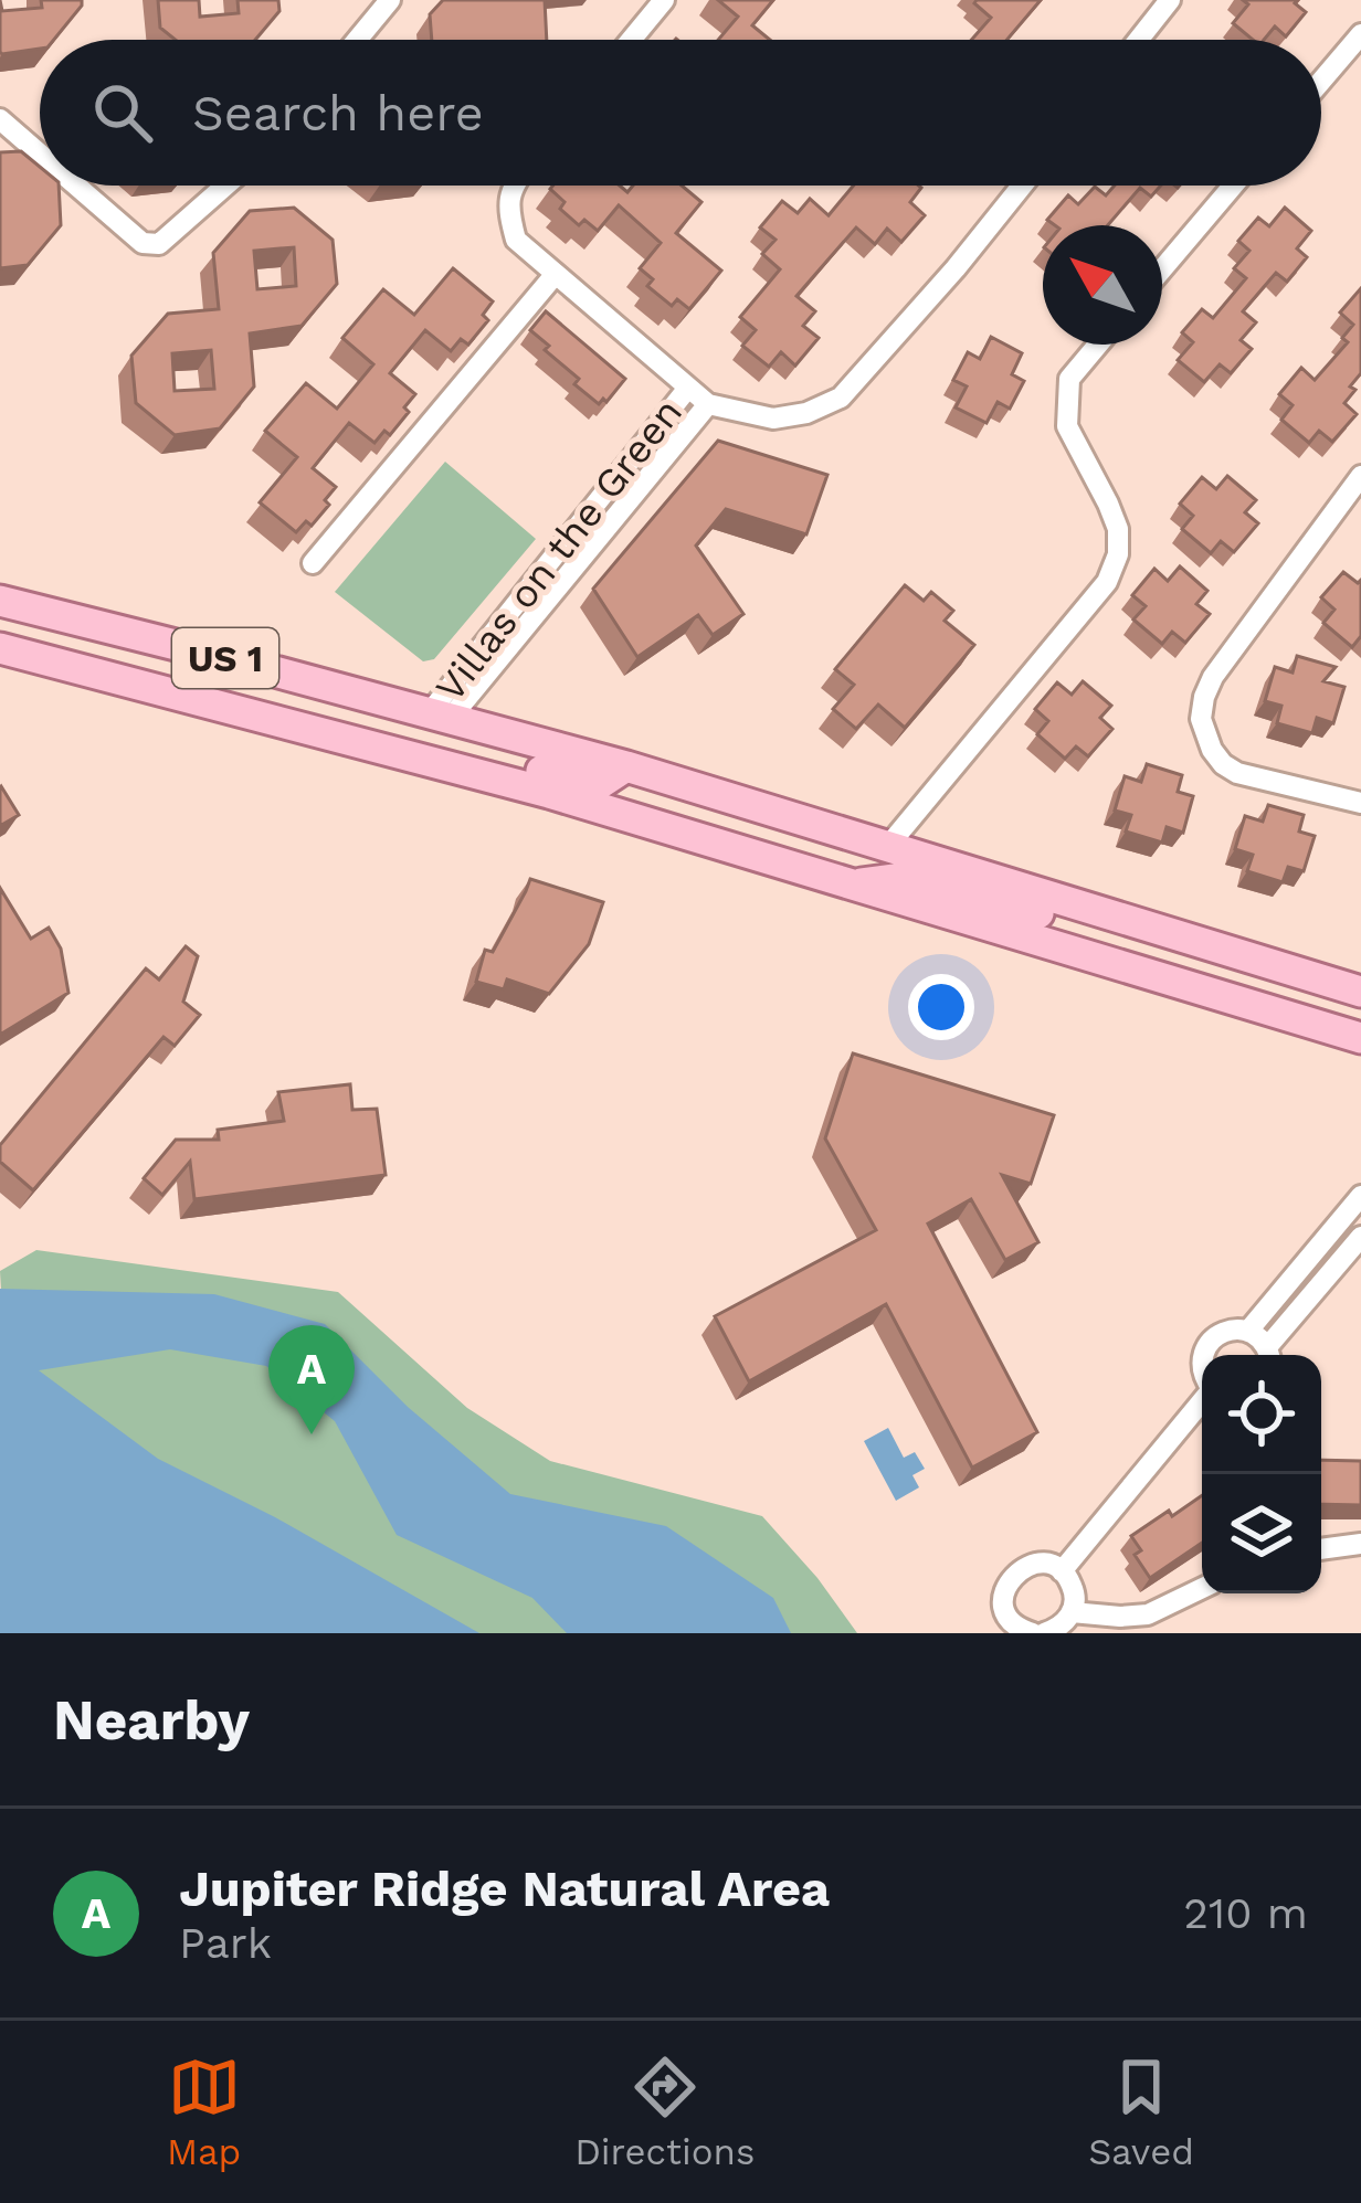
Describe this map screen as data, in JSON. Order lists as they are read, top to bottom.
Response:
{
  "streets": {
    "main road": ["US 1"],
    "street": ["Villas on the Green"]
  },
  "crossings": [
    ["Villas on the Green", "US 1"]
  ],
  "north": "top left",
  "page": {
    "search": "Search here",
    "pins": "A",
    "heading": "Nearby",
    "list": [
      {
        "mark": "A",
        "name": "Jupiter Ridge Natural Area",
        "note": "Park",
        "value": "210 m"
      }
    ],
    "nav": ["Map", "Directions", "Saved"]
  }
}
